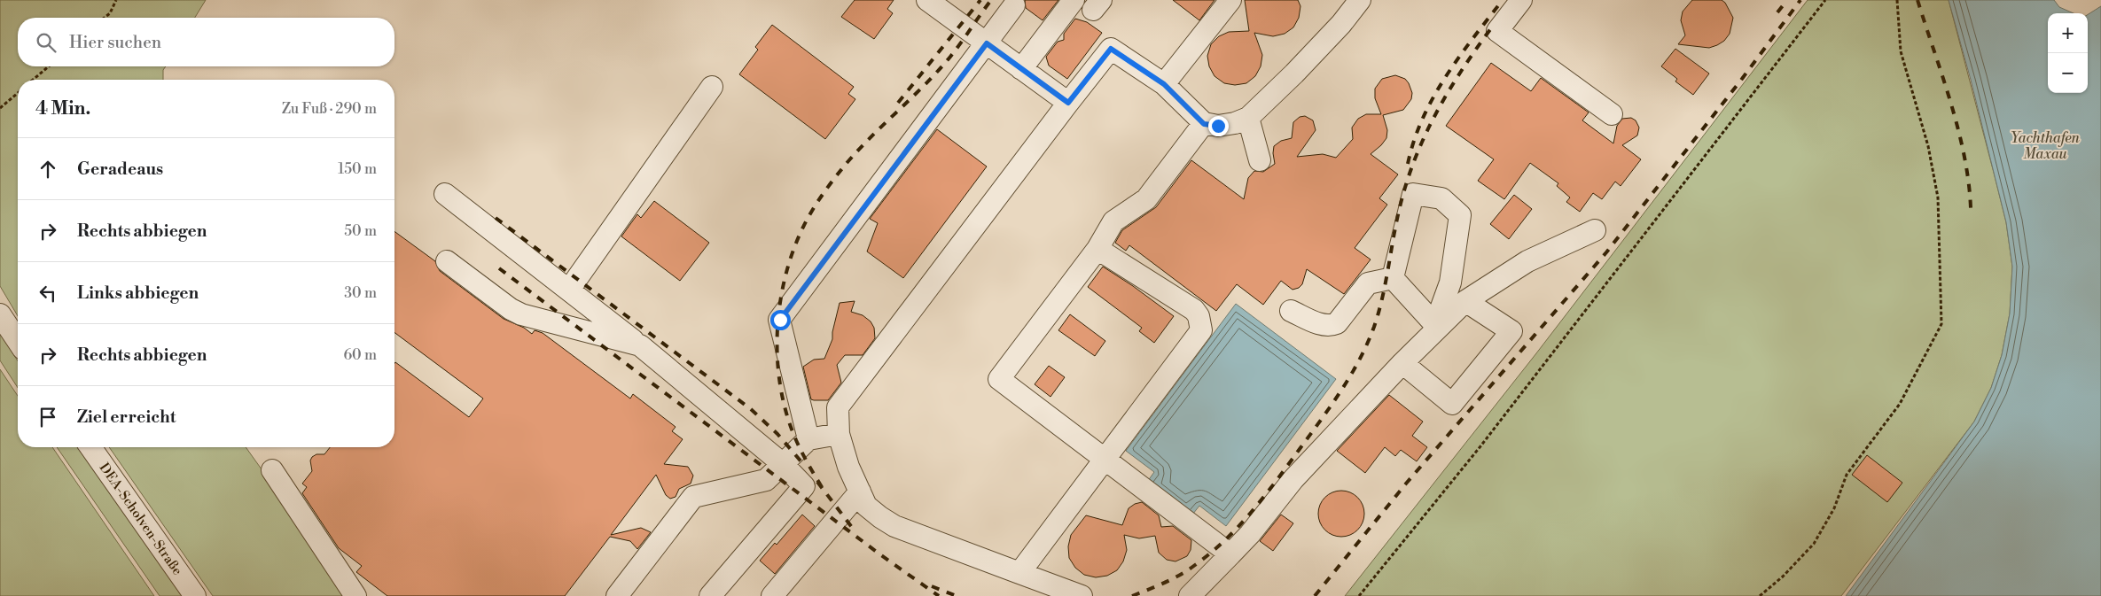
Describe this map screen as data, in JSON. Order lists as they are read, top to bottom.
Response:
{
  "streets": {
    "street": ["DEA-Scholven-Straße"]
  },
  "water": ["Yachthafen Maxau"],
  "page": {
    "map_buttons": ["+", "−"],
    "search": "Hier suchen",
    "heading": ["4 Min.", "Zu Fuß · 290 m"],
    "list": [
      ["Geradeaus", "150 m"],
      ["Rechts abbiegen", "50 m"],
      ["Links abbiegen", "30 m"],
      ["Rechts abbiegen", "60 m"],
      "Ziel erreicht"
    ]
  }
}
